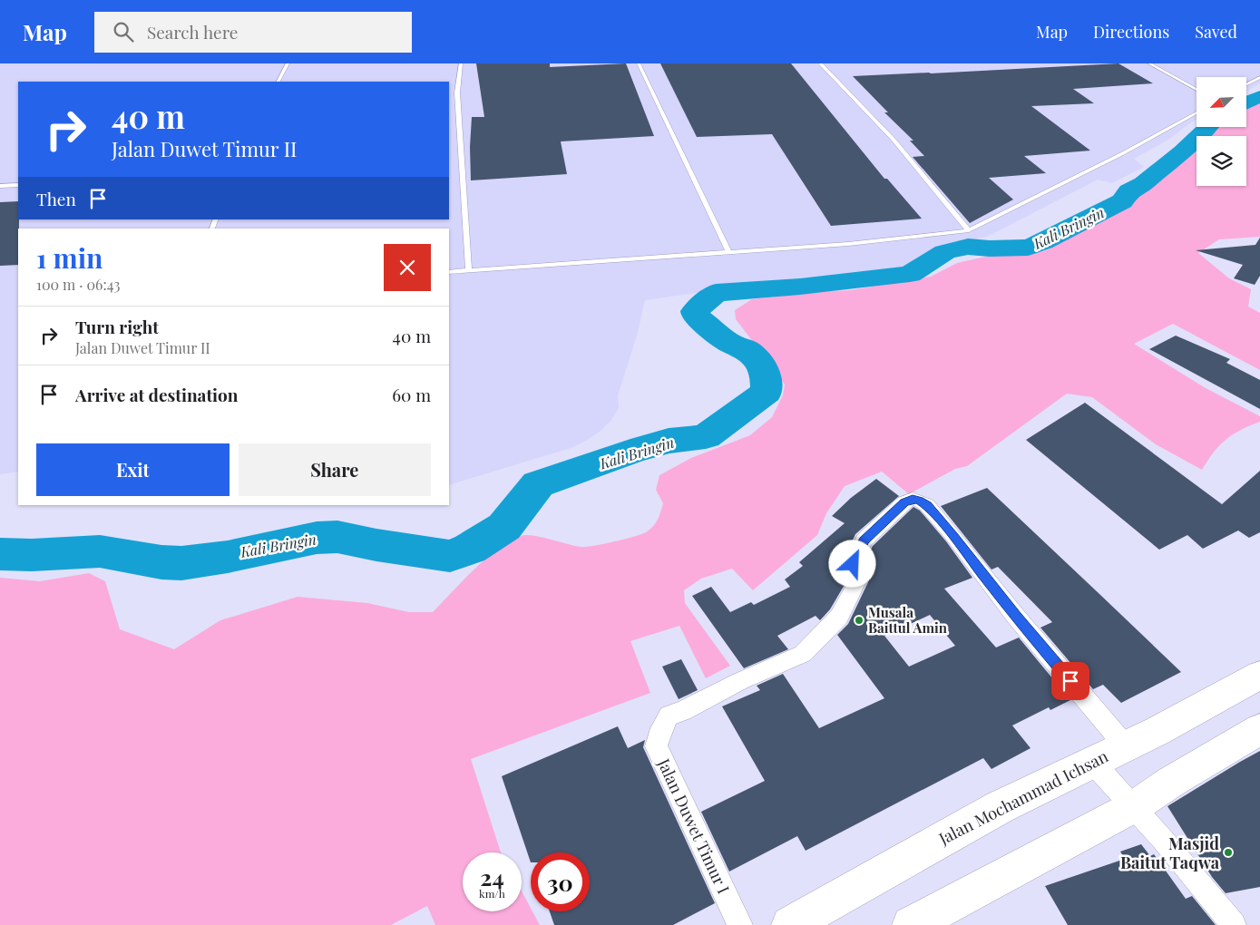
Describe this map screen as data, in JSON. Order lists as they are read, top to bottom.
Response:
{
  "streets": {
    "main road": ["Jalan Mochammad Ichsan"],
    "street": ["Jalan Duwet Timur I"]
  },
  "crossings": [
    ["Jalan Mochammad Ichsan", "Jalan Duwet Timur I"]
  ],
  "water": ["Kali Bringin"],
  "places": ["Musala Baittul Amin", "Masjid Baitut Taqwa"],
  "north": "bottom left",
  "page": {
    "header": "Map",
    "search": "Search here",
    "nav": ["Map", "Directions", "Saved"],
    "turn": ["40 m", "Jalan Duwet Timur II"],
    "then": "Then",
    "heading": ["1 min", "100 m · 06:43"],
    "list": [
      {
        "name": "Turn right",
        "note": "Jalan Duwet Timur II",
        "value": "40 m"
      },
      {
        "name": "Arrive at destination",
        "value": "60 m"
      }
    ],
    "buttons": ["Exit", "Share"],
    "speed": "24 km/h",
    "limit": "30"
  }
}
